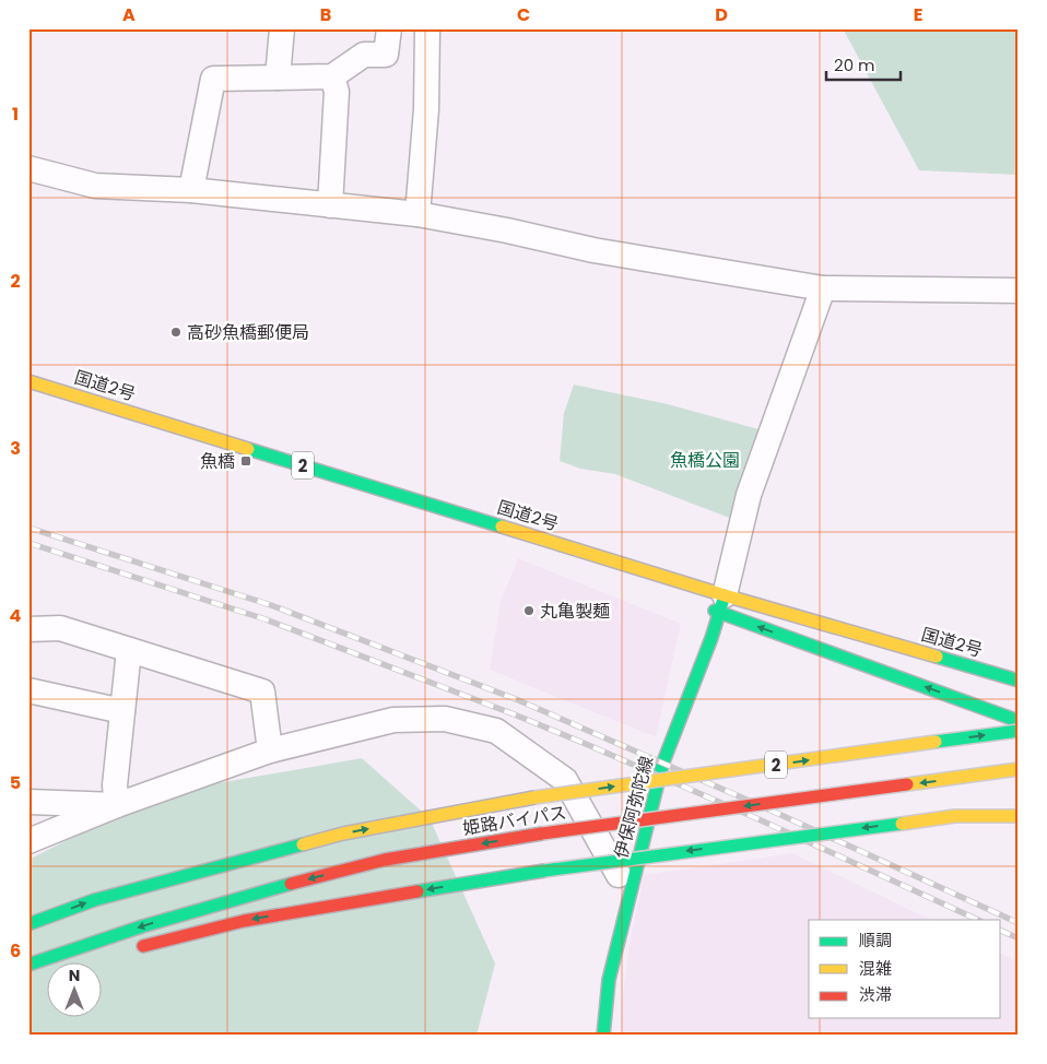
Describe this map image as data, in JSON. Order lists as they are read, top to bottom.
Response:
{
  "streets": {
    "main road": [
      "国道2号",
      "2",
      "伊保阿弥陀線",
      "姫路バイパス"
    ]
  },
  "crossings": [
    ["国道2号", "伊保阿弥陀線"]
  ],
  "parks": ["魚橋公園"],
  "places": {
    "other": ["高砂魚橋郵便局", "丸亀製麺"],
    "transit": ["魚橋"]
  },
  "legend": ["順調", "混雑", "渋滞"],
  "scale_bar": "20 m",
  "north": "top",
  "grid": {
    "columns": [
      "A",
      "B",
      "C",
      "D",
      "E"
    ],
    "rows": [
      "1",
      "2",
      "3",
      "4",
      "5",
      "6"
    ]
  }
}
